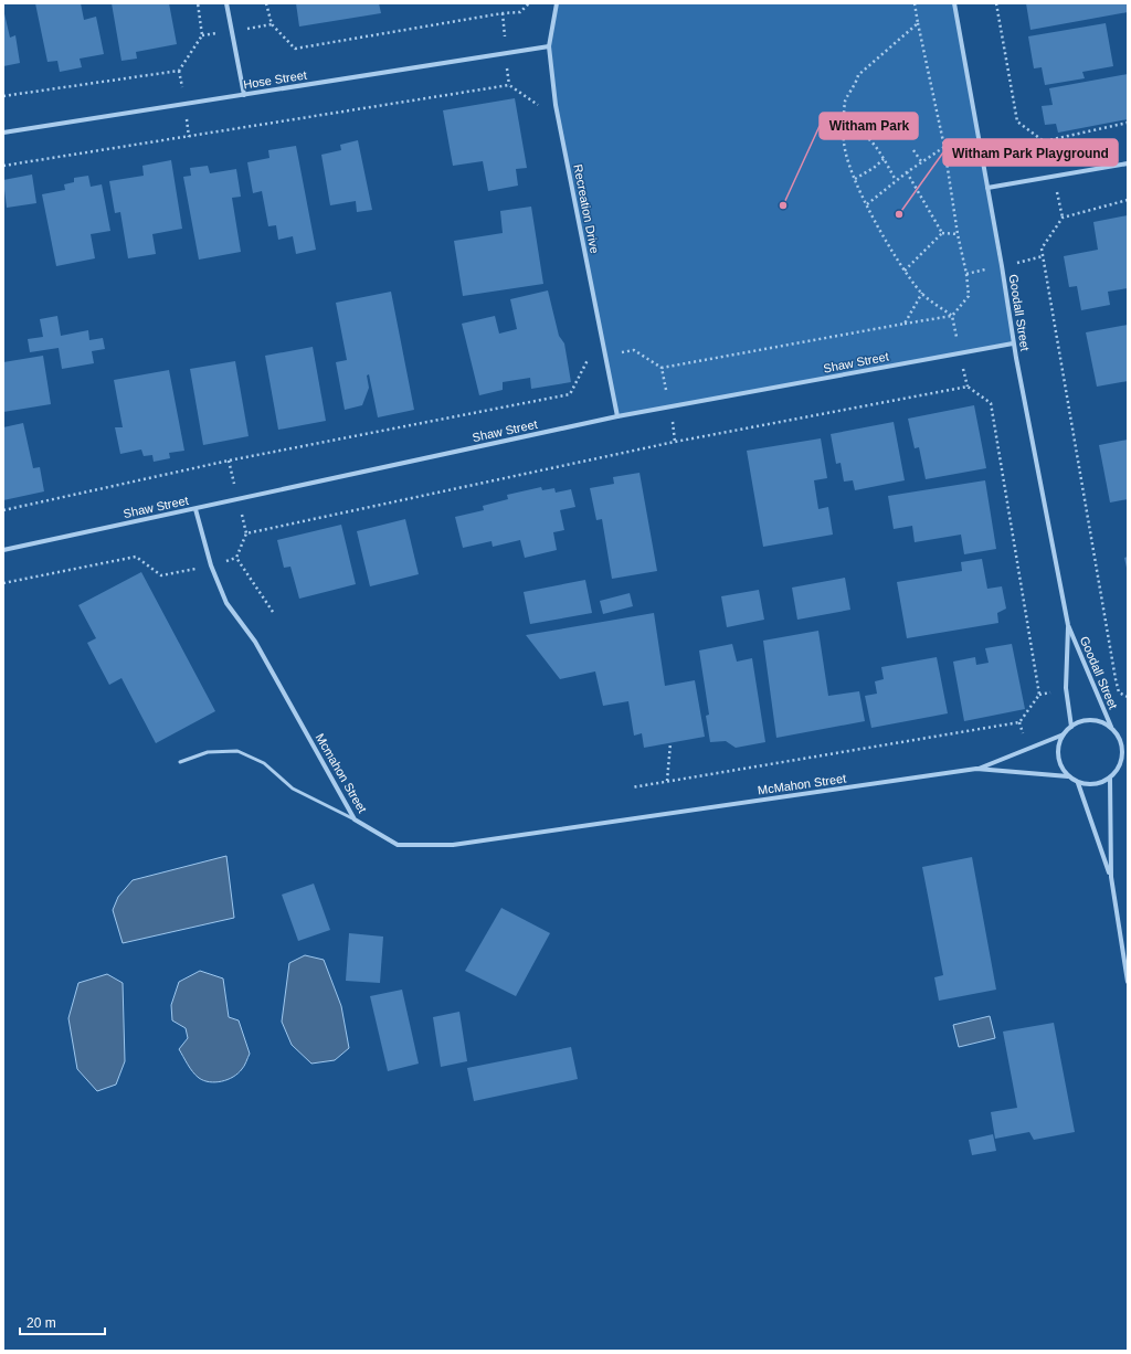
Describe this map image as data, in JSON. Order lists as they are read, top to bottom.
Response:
{
  "streets": {
    "street": [
      "Hose Street",
      "Recreation Drive",
      "Goodall Street",
      "Shaw Street",
      "Mcmahon Street",
      "McMahon Street"
    ]
  },
  "crossings": [
    ["Hose Street", "Recreation Drive"],
    ["Recreation Drive", "Shaw Street"],
    ["Goodall Street", "Shaw Street"],
    ["Shaw Street", "Mcmahon Street"],
    ["Mcmahon Street", "McMahon Street"]
  ],
  "places": ["Witham Park", "Witham Park Playground"],
  "scale_bar": "20 m"
}
